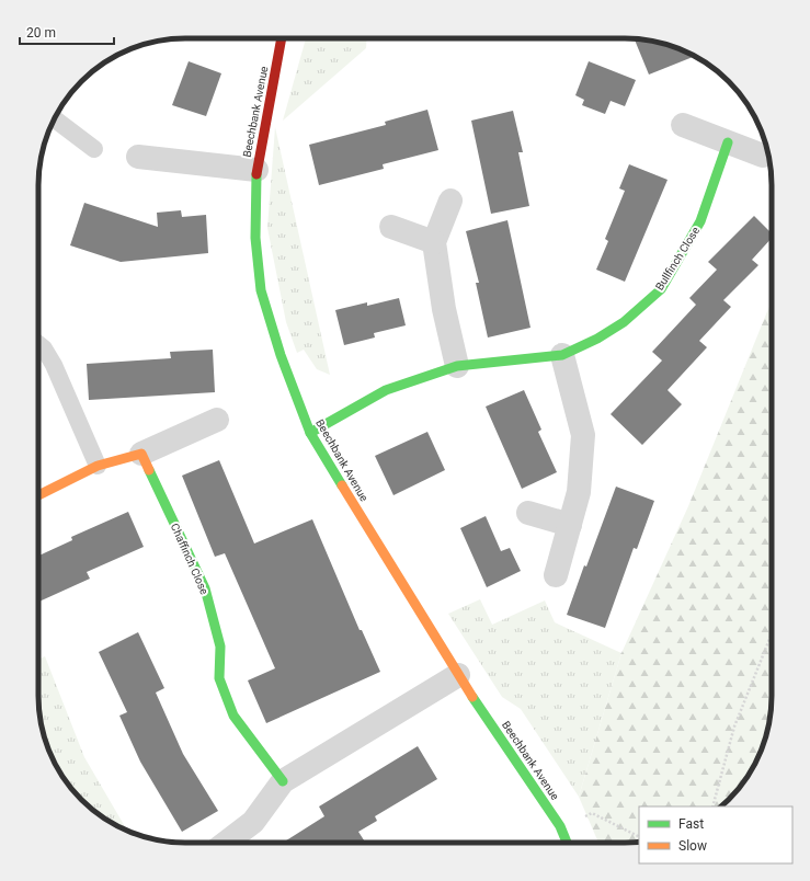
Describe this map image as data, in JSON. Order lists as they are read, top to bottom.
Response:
{
  "streets": {
    "street": ["Beechbank Avenue", "Bullfinch Close", "Chaffinch Close"]
  },
  "crossings": [
    ["Beechbank Avenue", "Bullfinch Close"]
  ],
  "legend": ["Fast", "Slow"],
  "scale_bar": "20 m"
}
